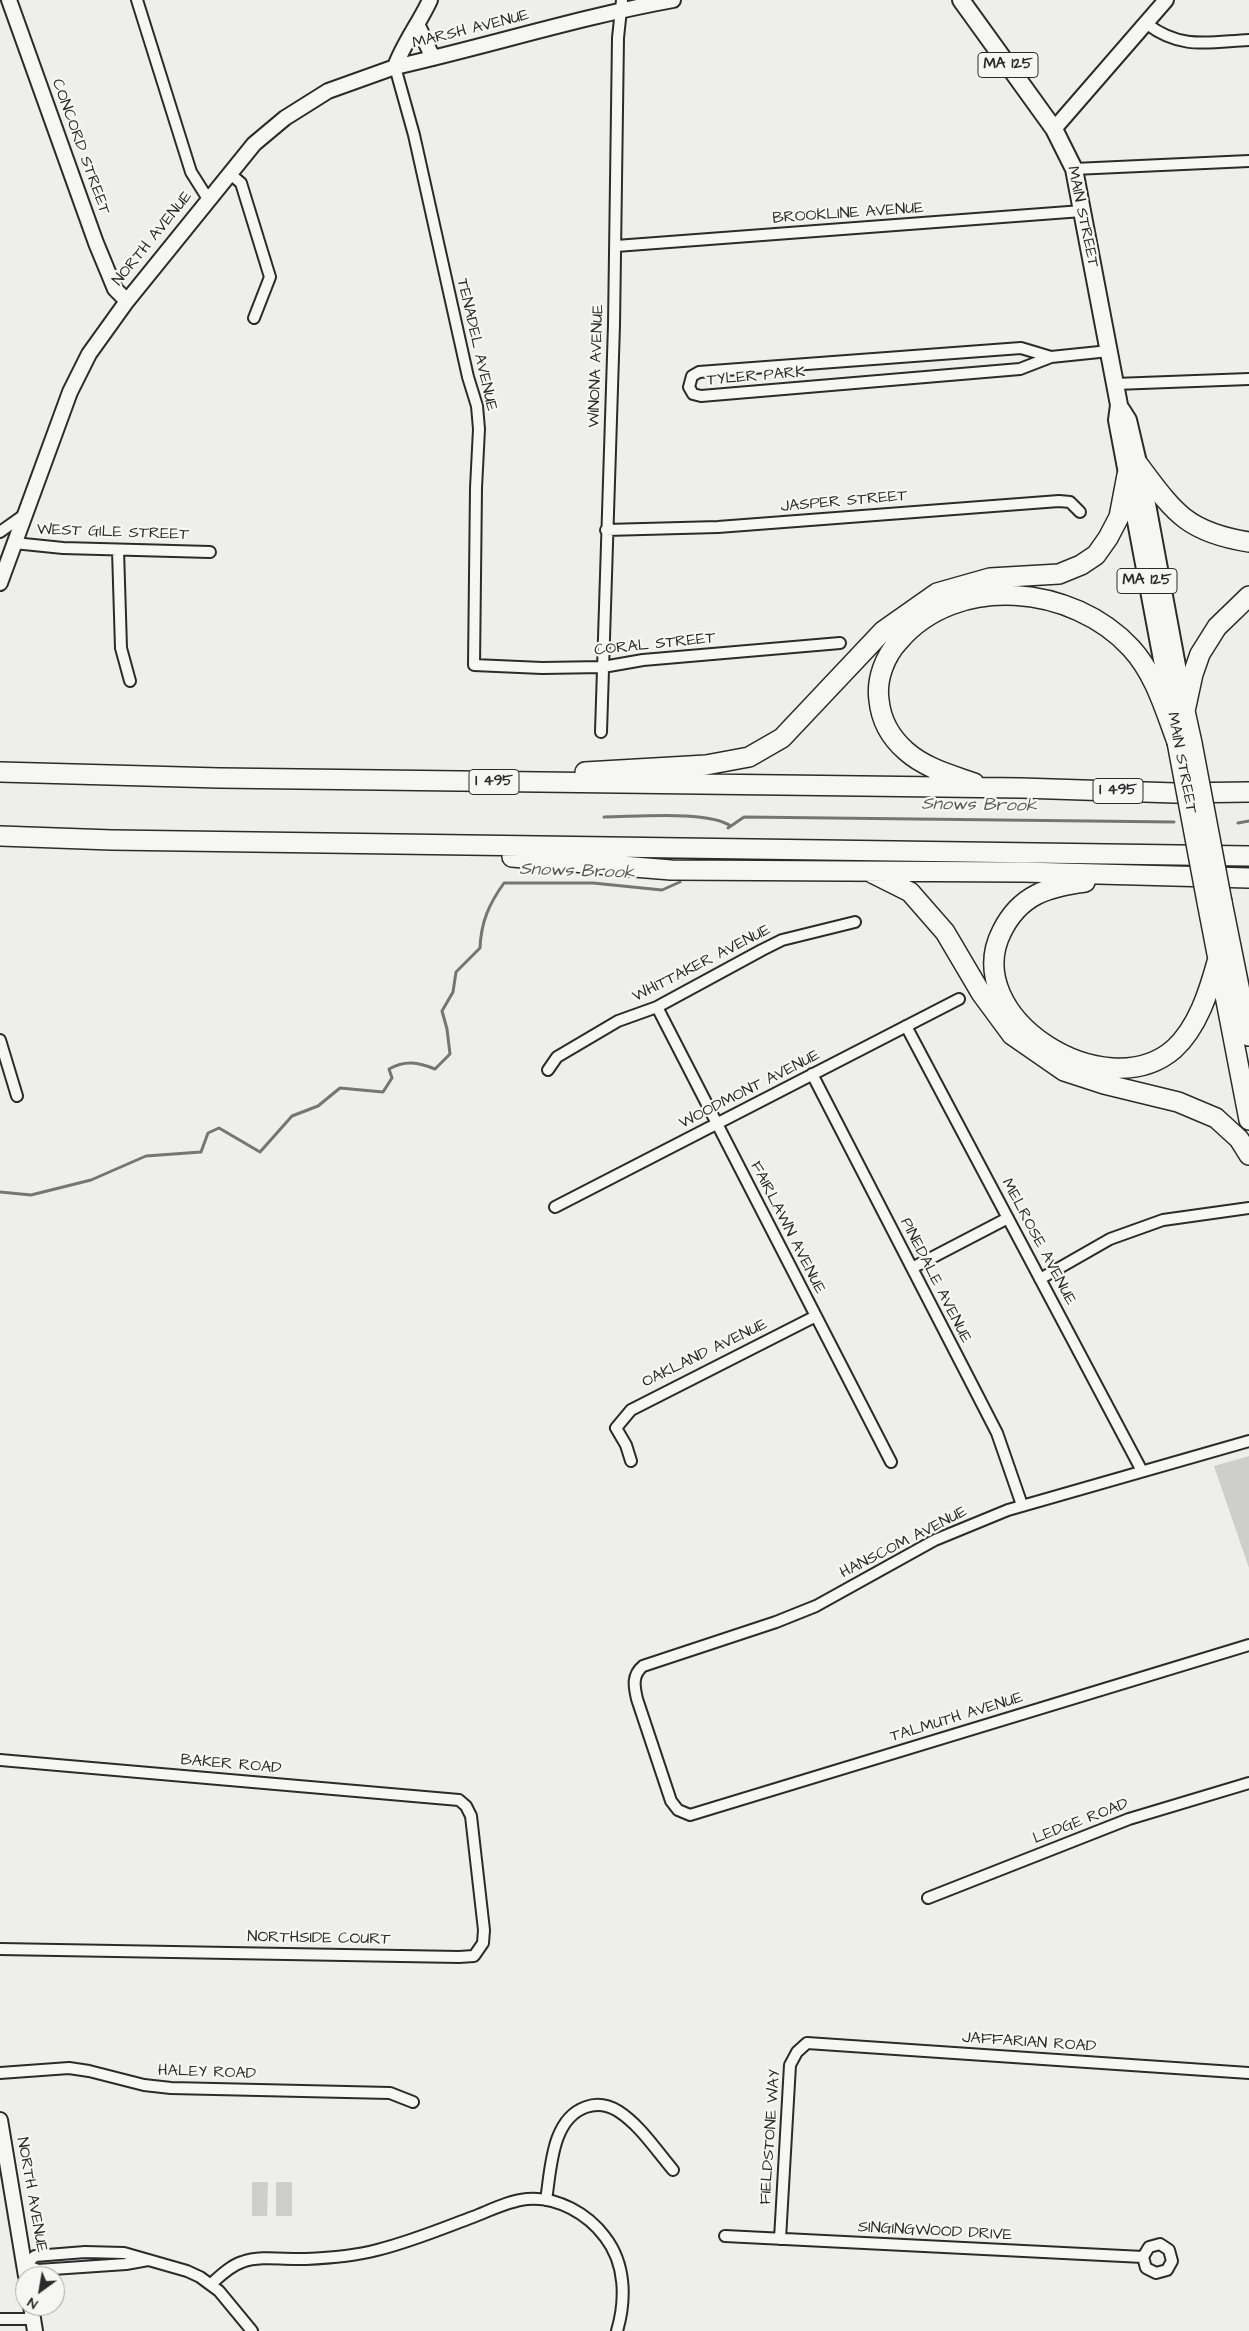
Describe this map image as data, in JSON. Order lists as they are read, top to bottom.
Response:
{
  "streets": {
    "highway": ["MA 125", "MAIN STREET", "I 495"],
    "main road": ["MARSH AVENUE", "CONCORD STREET", "NORTH AVENUE"],
    "street": [
      "BROOKLINE AVENUE",
      "TENADEL AVENUE",
      "WINONA AVENUE",
      "TYLER PARK",
      "JASPER STREET",
      "WEST GILE STREET",
      "CORAL STREET",
      "WHITTAKER AVENUE",
      "WOODMONT AVENUE",
      "FAIRLAWN AVENUE",
      "MELROSE AVENUE",
      "PINEDALE AVENUE",
      "OAKLAND AVENUE",
      "HANSCOM AVENUE",
      "TALMUTH AVENUE",
      "BAKER ROAD",
      "LEDGE ROAD",
      "NORTHSIDE COURT",
      "JAFFARIAN ROAD",
      "HALEY ROAD",
      "FIELDSTONE WAY",
      "SINGINGWOOD DRIVE"
    ]
  },
  "crossings": [
    ["MARSH AVENUE", "NORTH AVENUE"],
    ["MARSH AVENUE", "TENADEL AVENUE"],
    ["MARSH AVENUE", "WINONA AVENUE"],
    ["CONCORD STREET", "NORTH AVENUE"],
    ["BROOKLINE AVENUE", "MAIN STREET"],
    ["BROOKLINE AVENUE", "WINONA AVENUE"],
    ["MAIN STREET", "TYLER PARK"],
    ["NORTH AVENUE", "TENADEL AVENUE"],
    ["NORTH AVENUE", "WEST GILE STREET"],
    ["TENADEL AVENUE", "CORAL STREET"],
    ["WINONA AVENUE", "JASPER STREET"],
    ["WINONA AVENUE", "CORAL STREET"],
    ["WHITTAKER AVENUE", "FAIRLAWN AVENUE"],
    ["WOODMONT AVENUE", "FAIRLAWN AVENUE"],
    ["WOODMONT AVENUE", "MELROSE AVENUE"],
    ["WOODMONT AVENUE", "PINEDALE AVENUE"],
    ["FAIRLAWN AVENUE", "OAKLAND AVENUE"],
    ["MELROSE AVENUE", "HANSCOM AVENUE"],
    ["PINEDALE AVENUE", "HANSCOM AVENUE"],
    ["HANSCOM AVENUE", "TALMUTH AVENUE"],
    ["BAKER ROAD", "NORTHSIDE COURT"],
    ["JAFFARIAN ROAD", "FIELDSTONE WAY"],
    ["FIELDSTONE WAY", "SINGINGWOOD DRIVE"]
  ],
  "water": ["Snows Brook"],
  "north": "bottom left"
}
